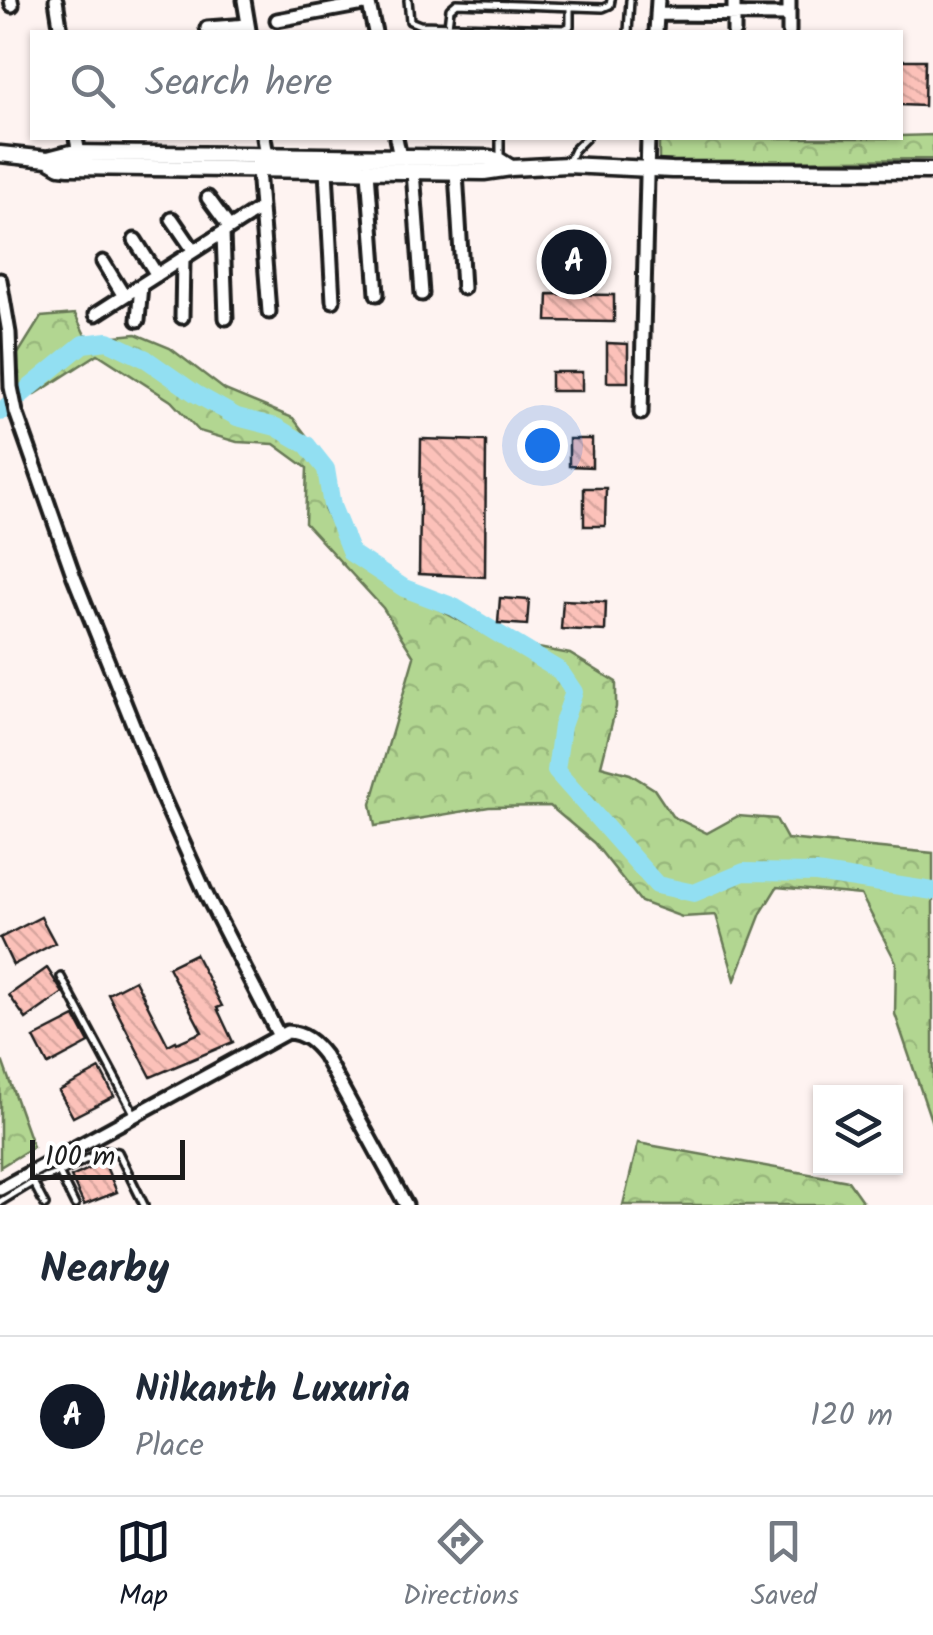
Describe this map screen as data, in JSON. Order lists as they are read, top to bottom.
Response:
{
  "scale_bar": "100 m",
  "page": {
    "search": "Search here",
    "pins": "A",
    "scale": "100 m",
    "heading": "Nearby",
    "list": [
      {
        "mark": "A",
        "name": "Nilkanth Luxuria",
        "note": "Place",
        "value": "120 m"
      }
    ],
    "nav": ["Map", "Directions", "Saved"]
  }
}
